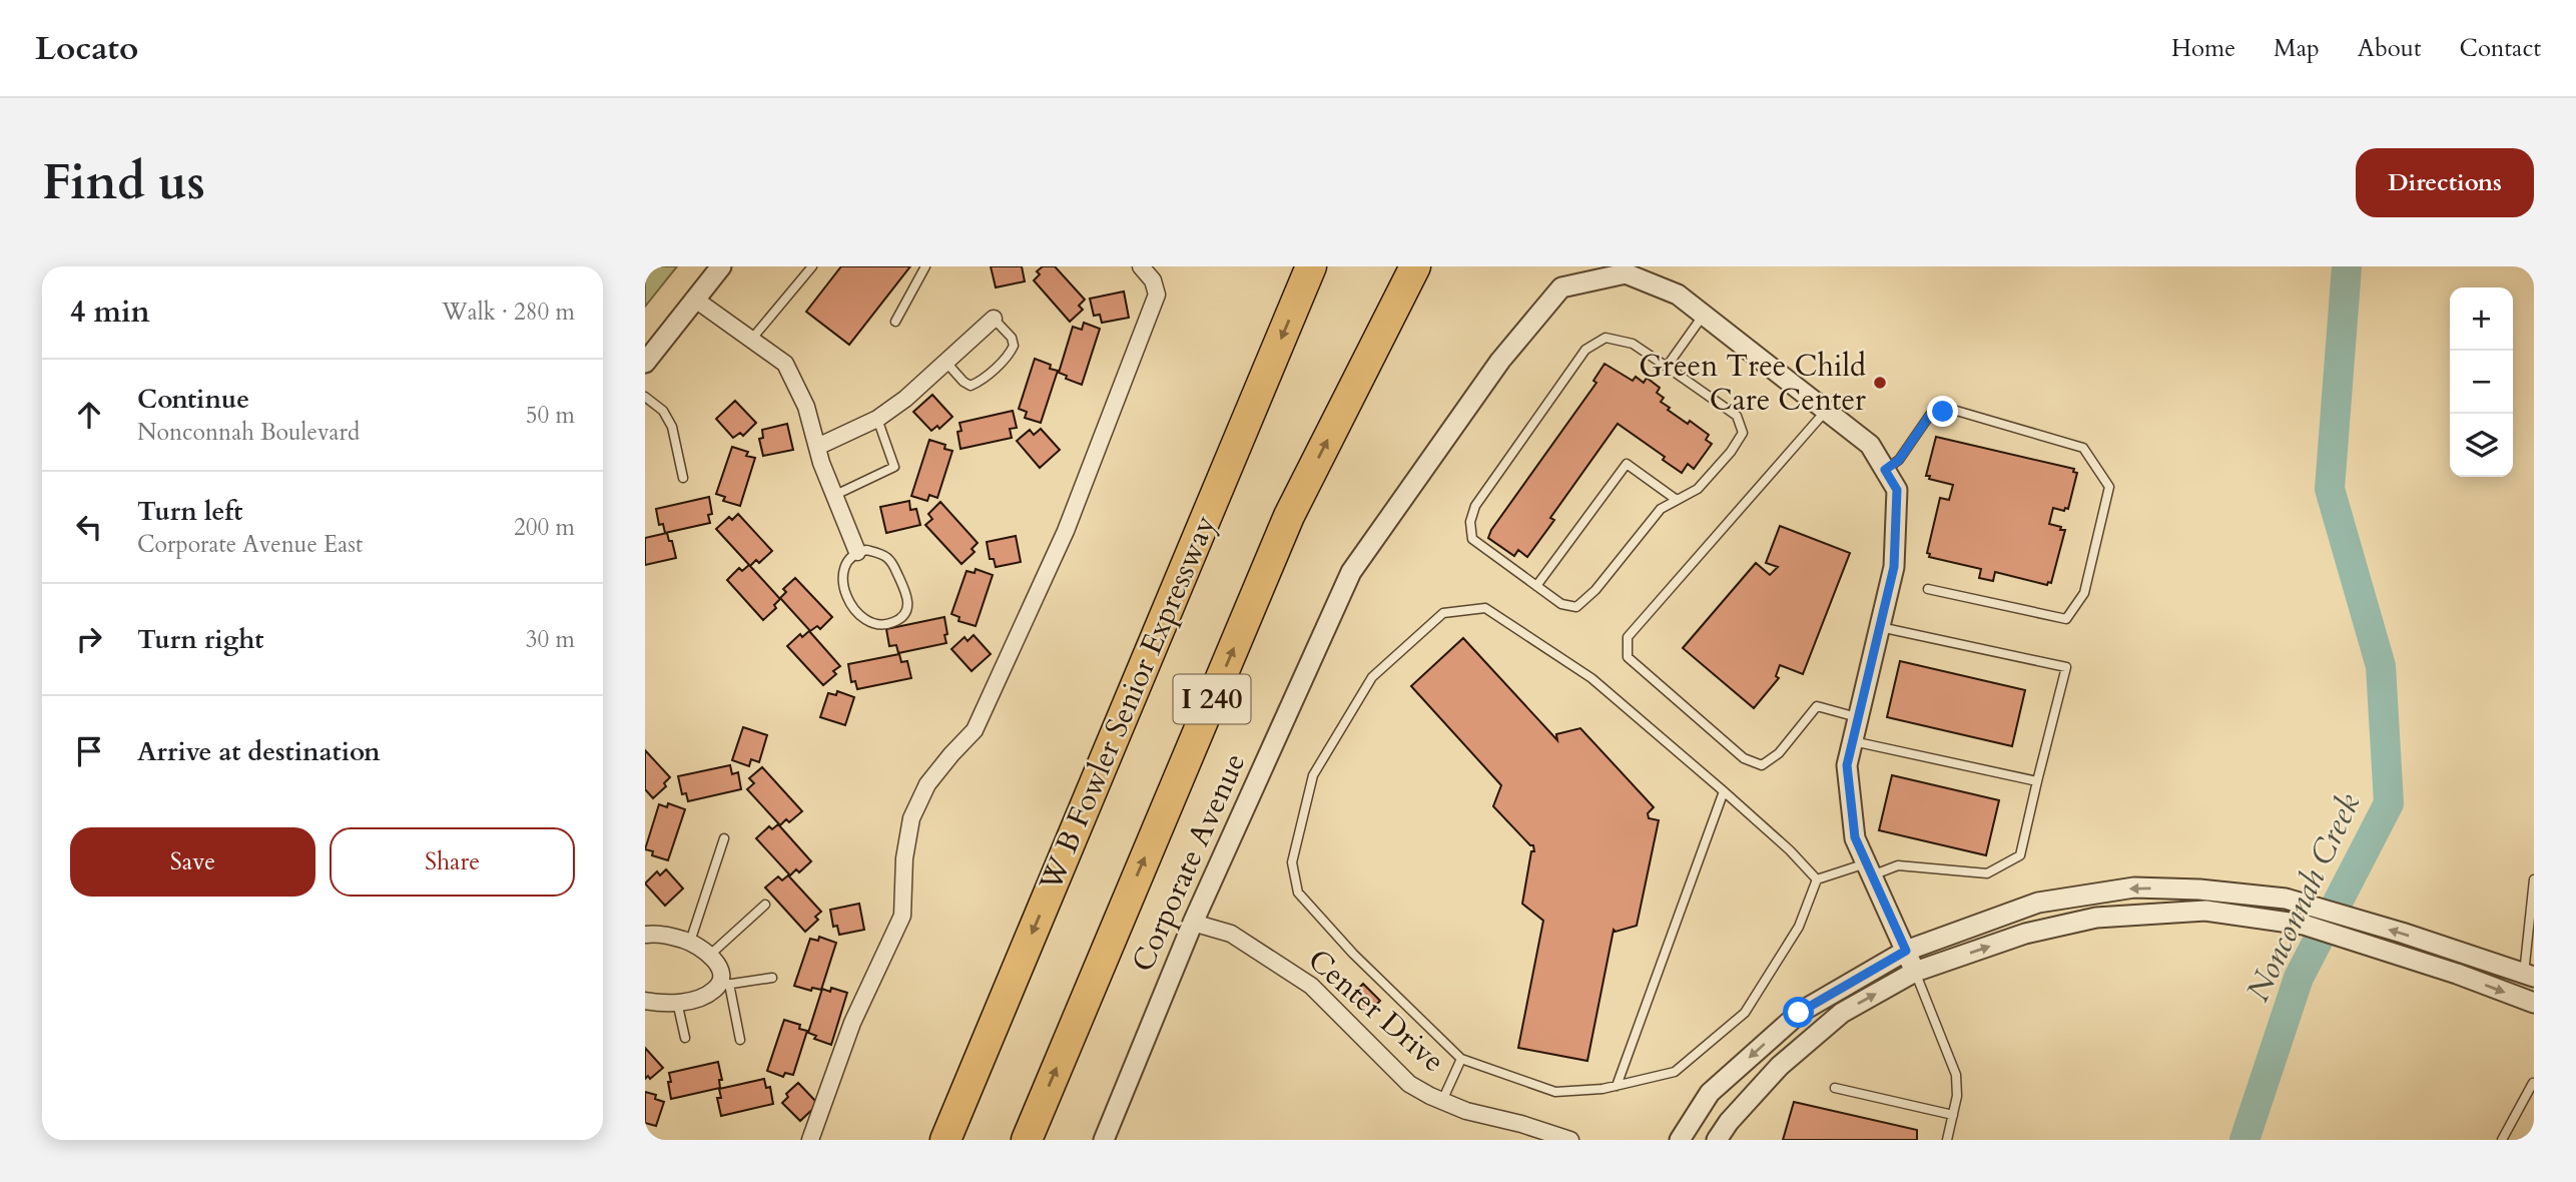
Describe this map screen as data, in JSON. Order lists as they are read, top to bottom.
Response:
{
  "streets": {
    "highway": ["I 240", "W B Fowler Senior Expressway"],
    "street": ["Corporate Avenue", "Center Drive"]
  },
  "crossings": [
    ["Corporate Avenue", "Center Drive"]
  ],
  "water": ["Nonconnah Creek"],
  "places": ["Green Tree Child Care Center"],
  "page": {
    "header": "Locato",
    "nav": [
      "Home",
      "Map",
      "About",
      "Contact"
    ],
    "buttons": [
      "Directions",
      ["Save", "Share"]
    ],
    "title": "Find us",
    "heading": ["4 min", "Walk · 280 m"],
    "map_buttons": ["+", "−"],
    "list": [
      ["Continue", "Nonconnah Boulevard", "50 m"],
      ["Turn left", "Corporate Avenue East", "200 m"],
      ["Turn right", "30 m"],
      "Arrive at destination"
    ]
  }
}
